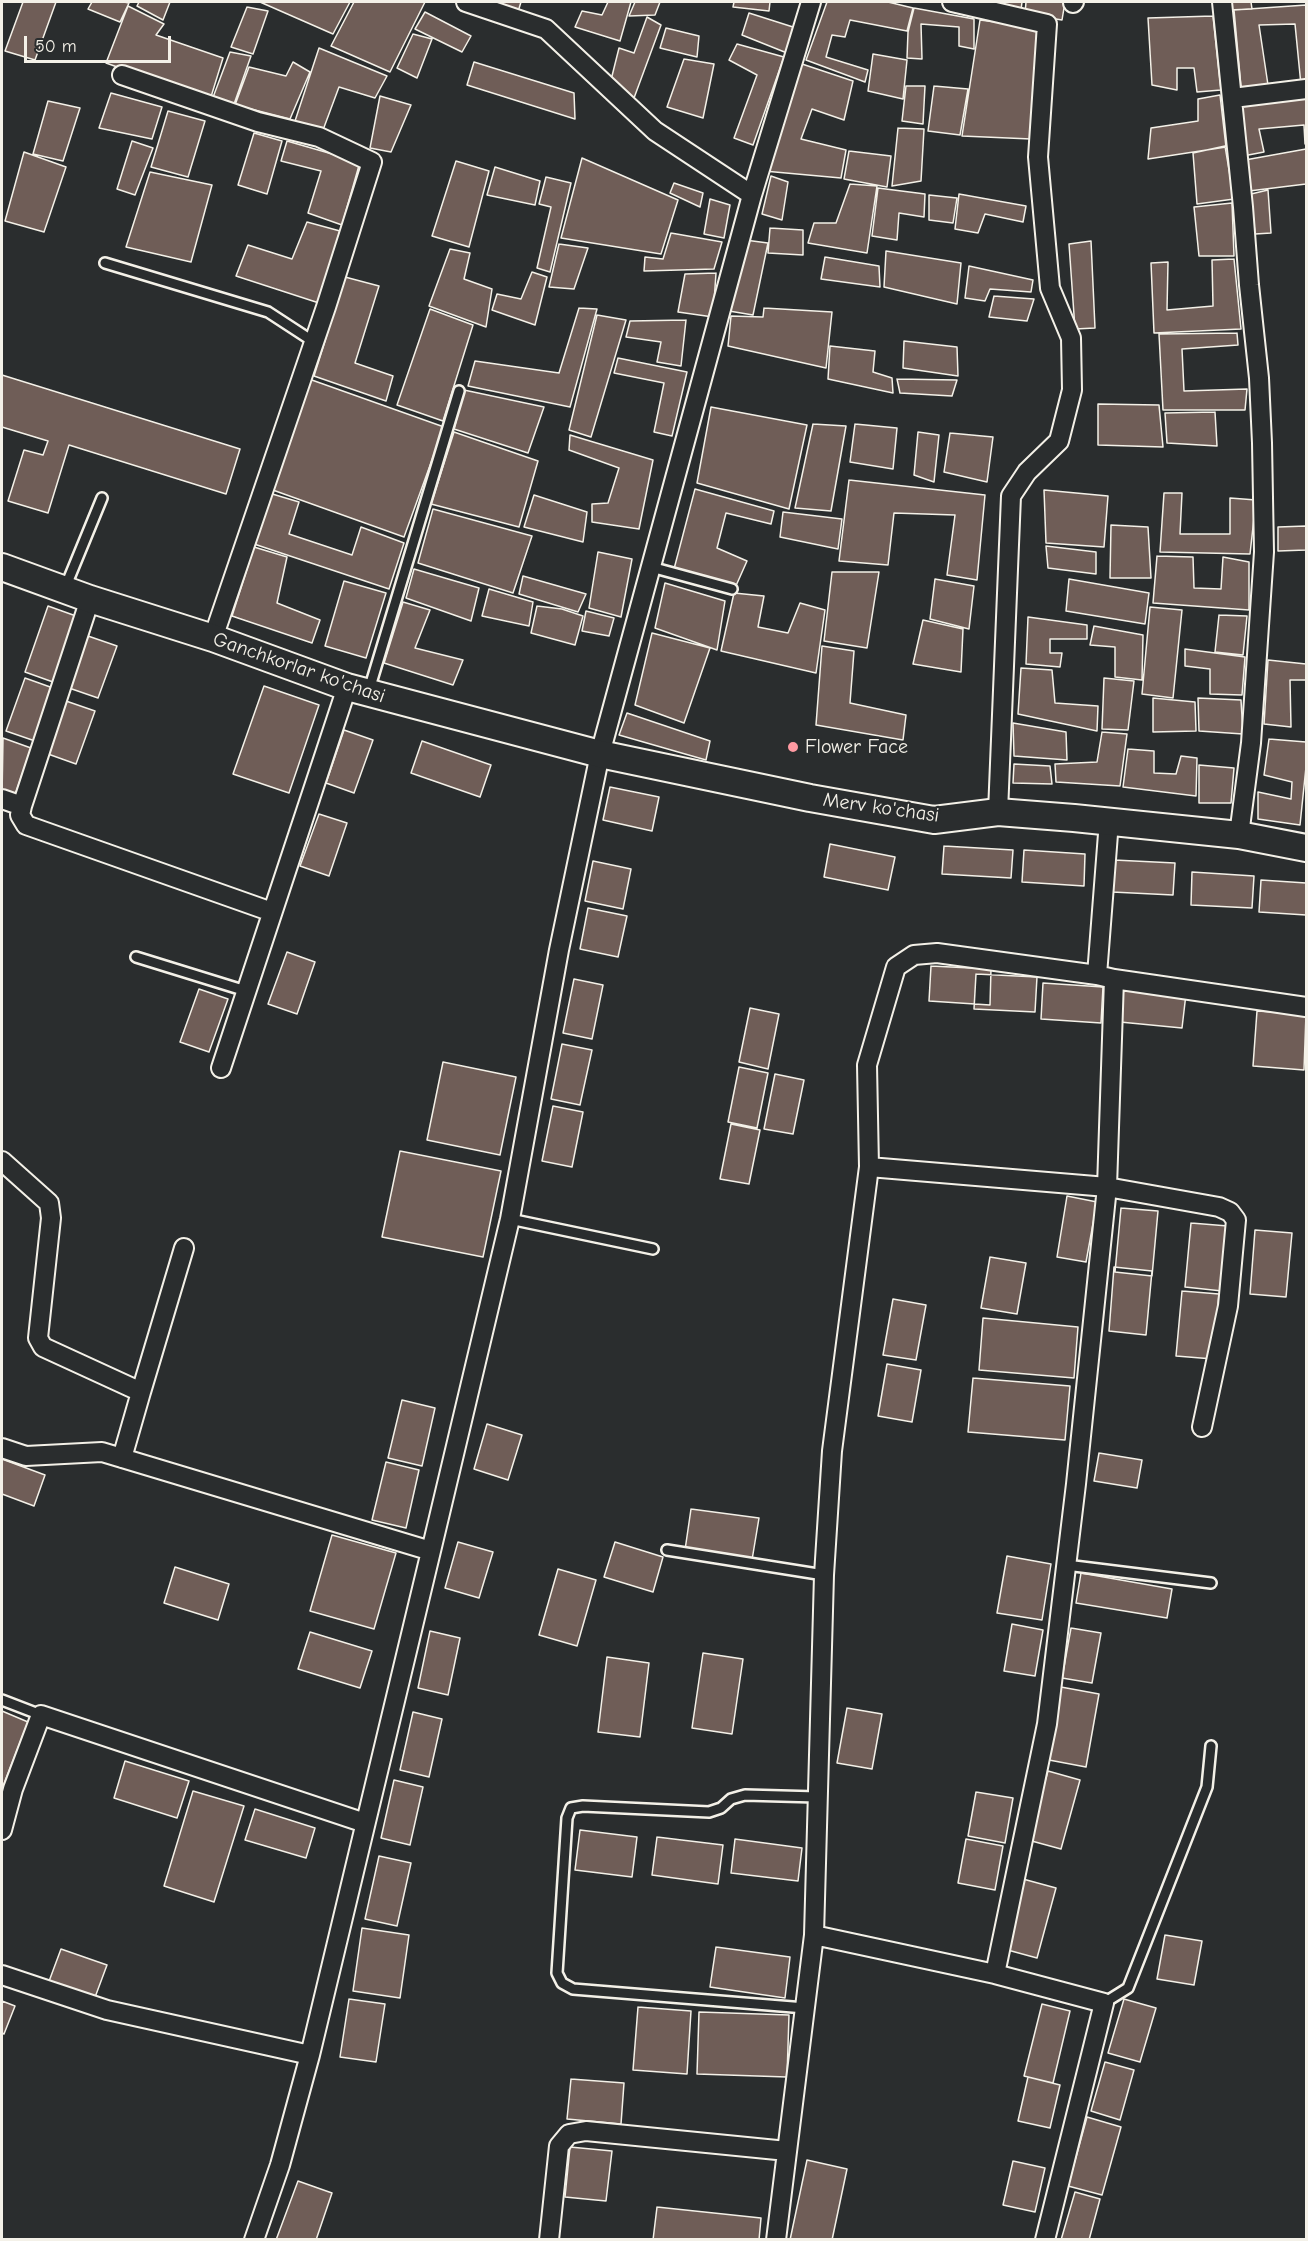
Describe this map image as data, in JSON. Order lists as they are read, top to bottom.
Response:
{
  "streets": {
    "street": ["Ganchkorlar ko'chasi", "Merv ko'chasi"]
  },
  "crossings": [
    ["Ganchkorlar ko'chasi", "Merv ko'chasi"]
  ],
  "places": ["Flower Face"],
  "scale_bar": "50 m"
}
